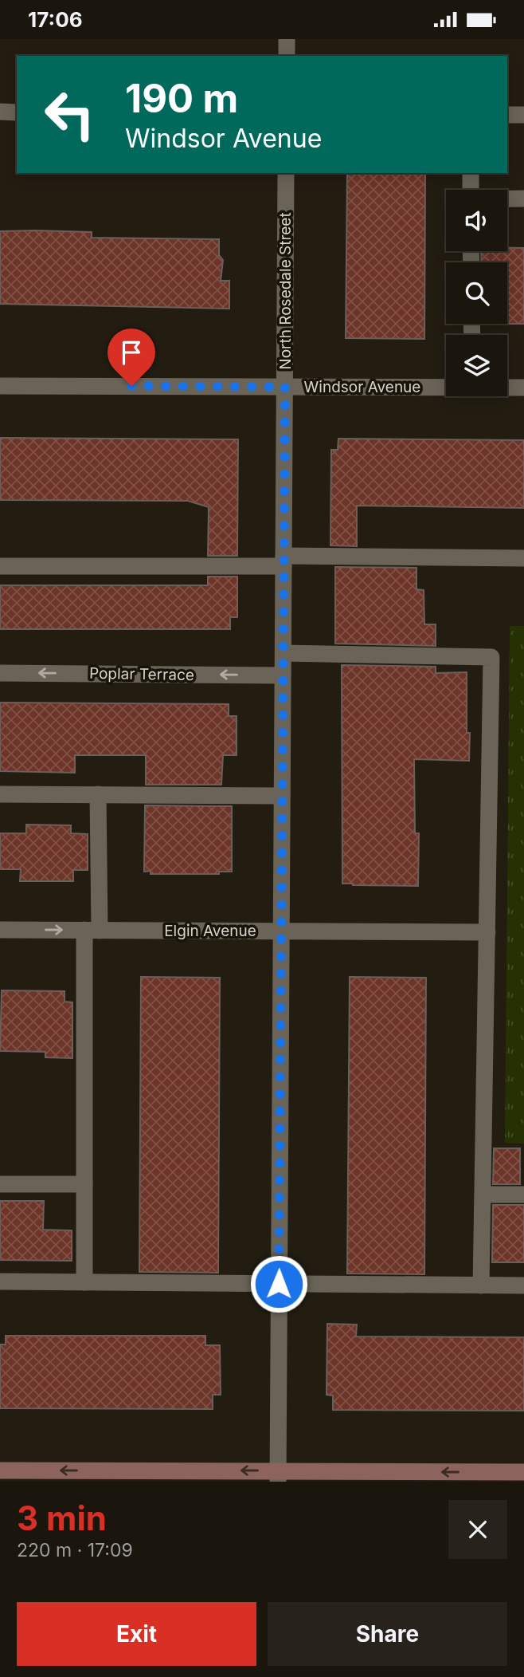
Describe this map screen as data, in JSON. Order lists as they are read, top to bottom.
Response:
{
  "streets": {
    "street": [
      "North Rosedale Street",
      "Windsor Avenue",
      "Poplar Terrace",
      "Elgin Avenue"
    ]
  },
  "crossings": [
    ["North Rosedale Street", "Windsor Avenue"],
    ["North Rosedale Street", "Poplar Terrace"],
    ["North Rosedale Street", "Elgin Avenue"]
  ],
  "page": {
    "status": "17:06",
    "turn": ["190 m", "Windsor Avenue"],
    "heading": ["3 min", "220 m · 17:09"],
    "buttons": ["Exit", "Share"]
  }
}
